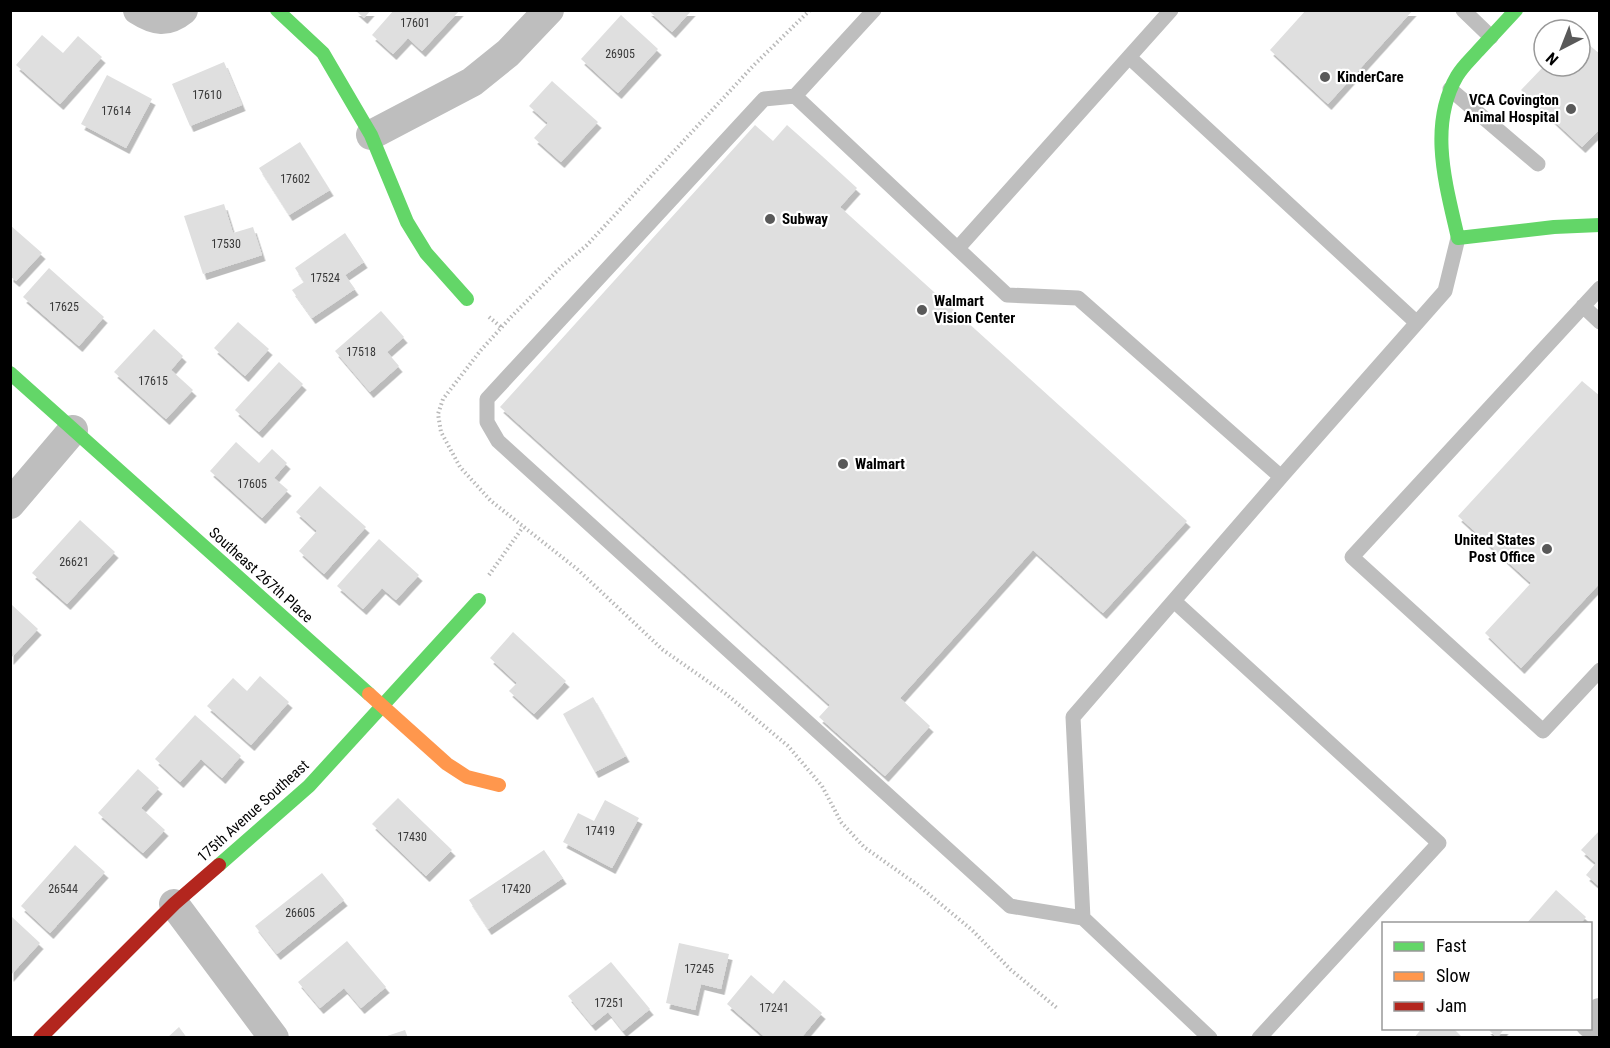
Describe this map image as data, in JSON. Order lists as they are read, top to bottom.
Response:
{
  "streets": {
    "street": ["Southeast 267th Place", "175th Avenue Southeast"]
  },
  "crossings": [
    ["Southeast 267th Place", "175th Avenue Southeast"]
  ],
  "places": [
    "KinderCare",
    "VCA Covington Animal Hospital",
    "Subway",
    "Walmart Vision Center",
    "Walmart",
    "United States Post Office"
  ],
  "house_numbers": [
    "17601",
    "26905",
    "17610",
    "17614",
    "17602",
    "17530",
    "17524",
    "17625",
    "17518",
    "17615",
    "17605",
    "26621",
    "17419",
    "17430",
    "26544",
    "17420",
    "26605",
    "17245",
    "17251",
    "17241"
  ],
  "legend": ["Fast", "Slow", "Jam"],
  "north": "bottom left"
}
